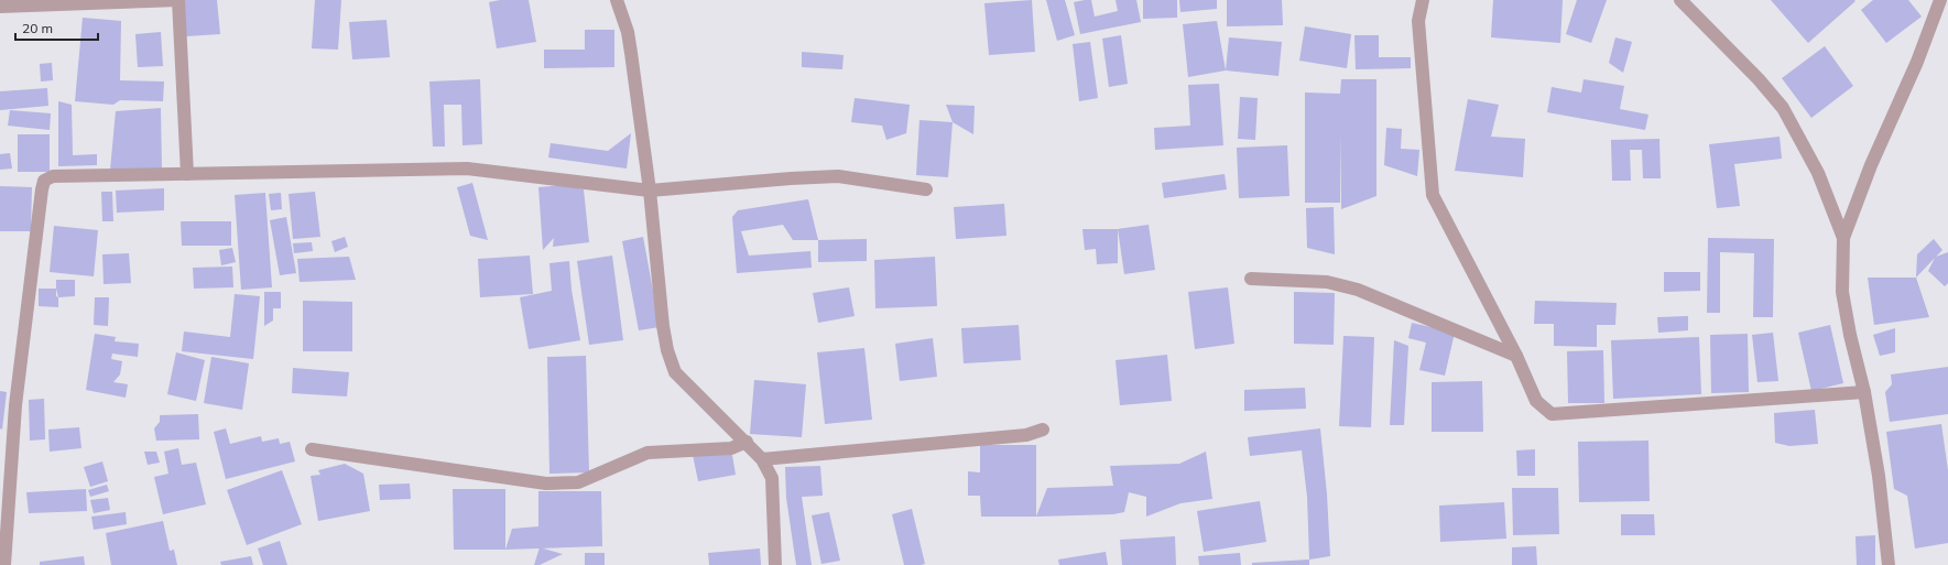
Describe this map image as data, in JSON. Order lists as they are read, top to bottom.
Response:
{
  "scale_bar": "20 m"
}
